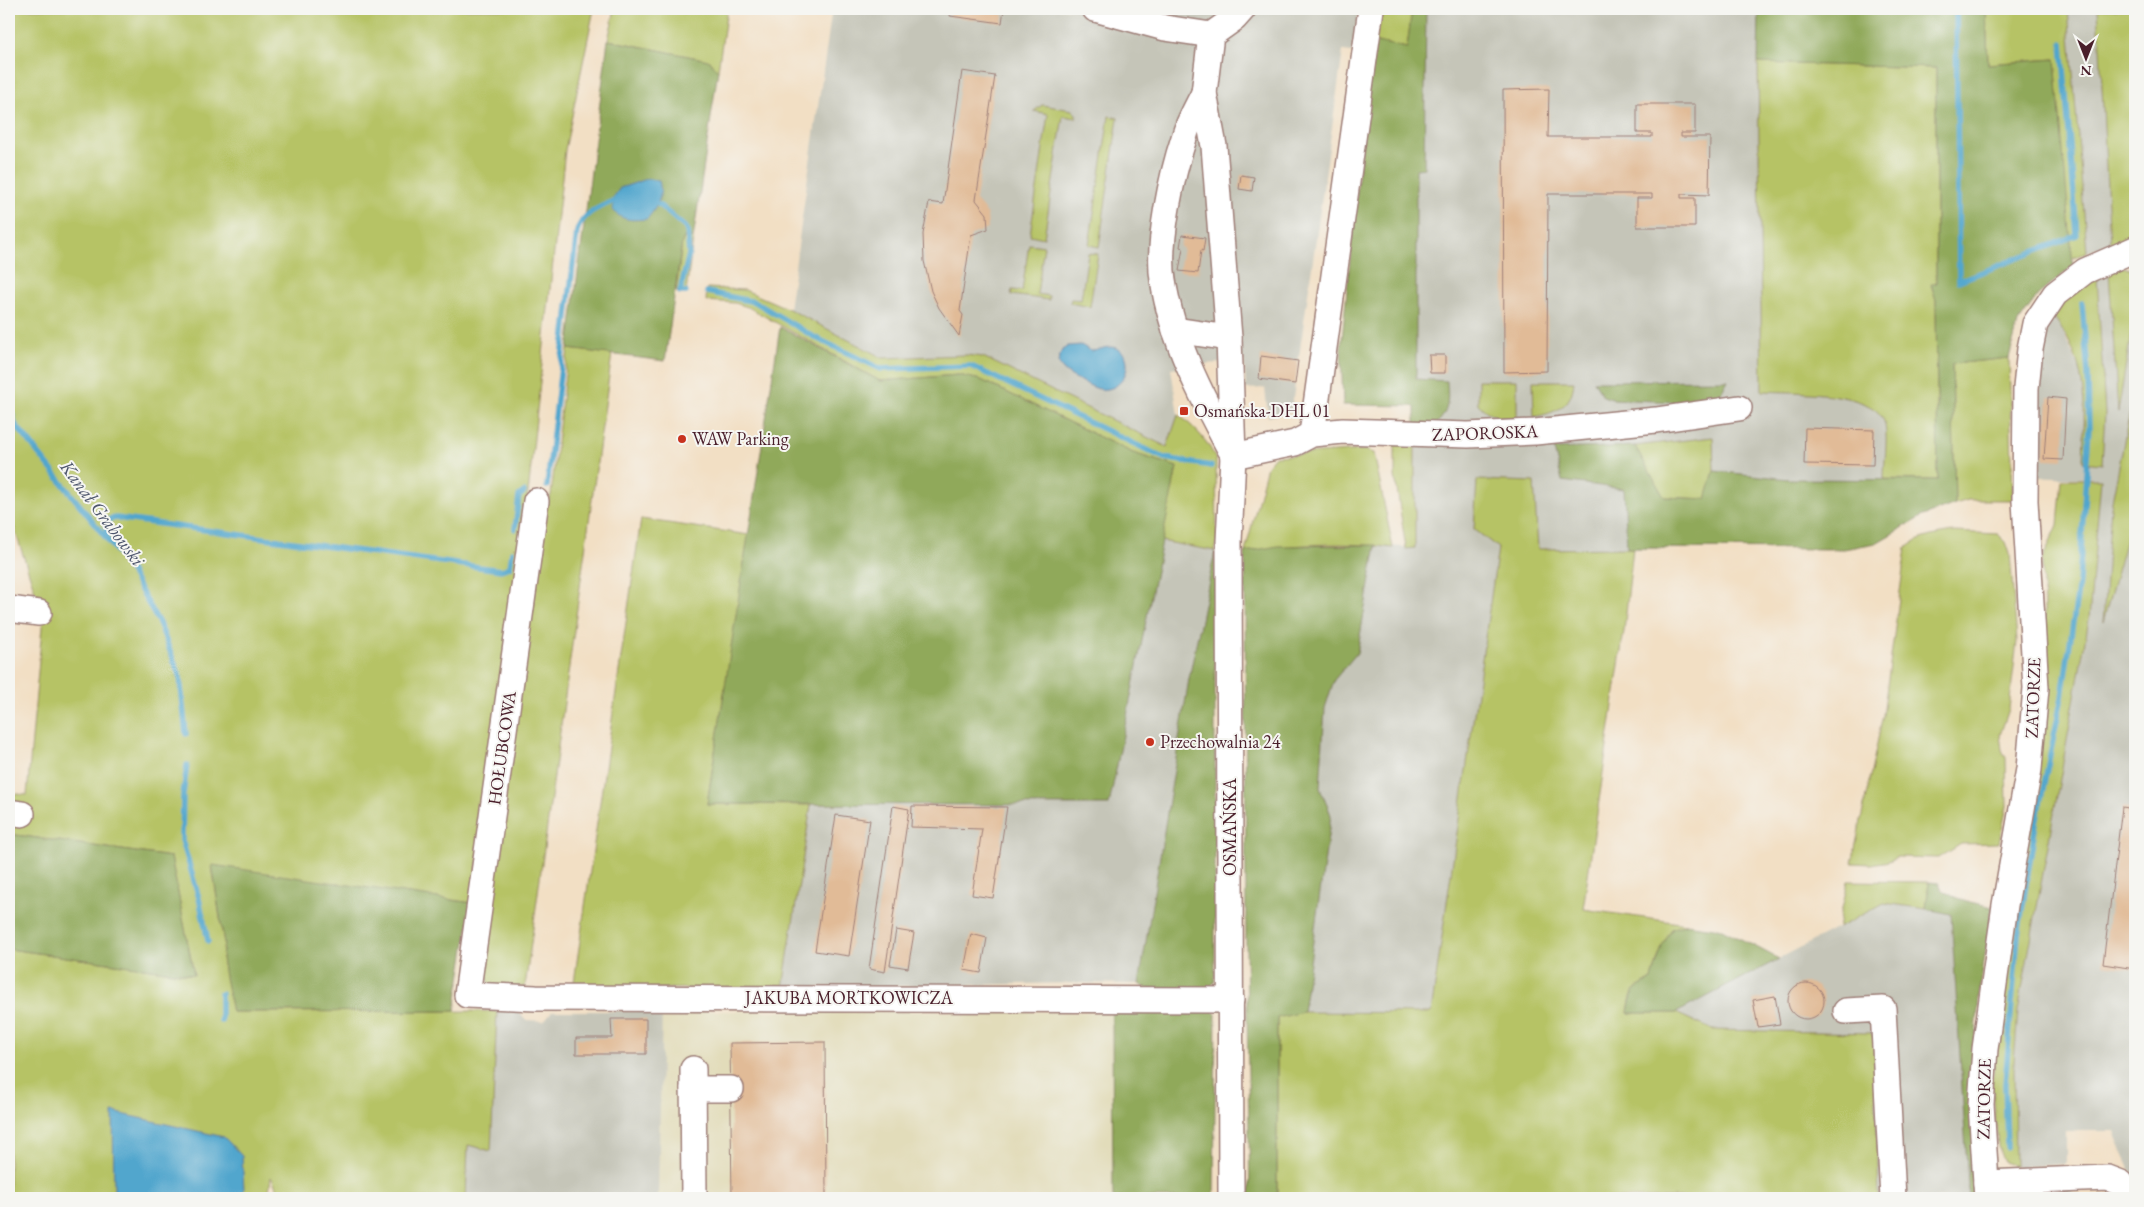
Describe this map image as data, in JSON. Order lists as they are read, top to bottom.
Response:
{
  "streets": {
    "street": [
      "ZAPOROSKA",
      "ZATORZE",
      "HOŁUBCOWA",
      "OSMAŃSKA",
      "JAKUBA MORTKOWICZA"
    ]
  },
  "crossings": [
    ["ZAPOROSKA", "OSMAŃSKA"],
    ["HOŁUBCOWA", "JAKUBA MORTKOWICZA"],
    ["OSMAŃSKA", "JAKUBA MORTKOWICZA"]
  ],
  "water": ["Kanał Grabowski"],
  "places": {
    "transit": ["Osmańska-DHL 01"],
    "other": ["WAW Parking", "Przechowalnia 24"]
  },
  "north": "bottom"
}
